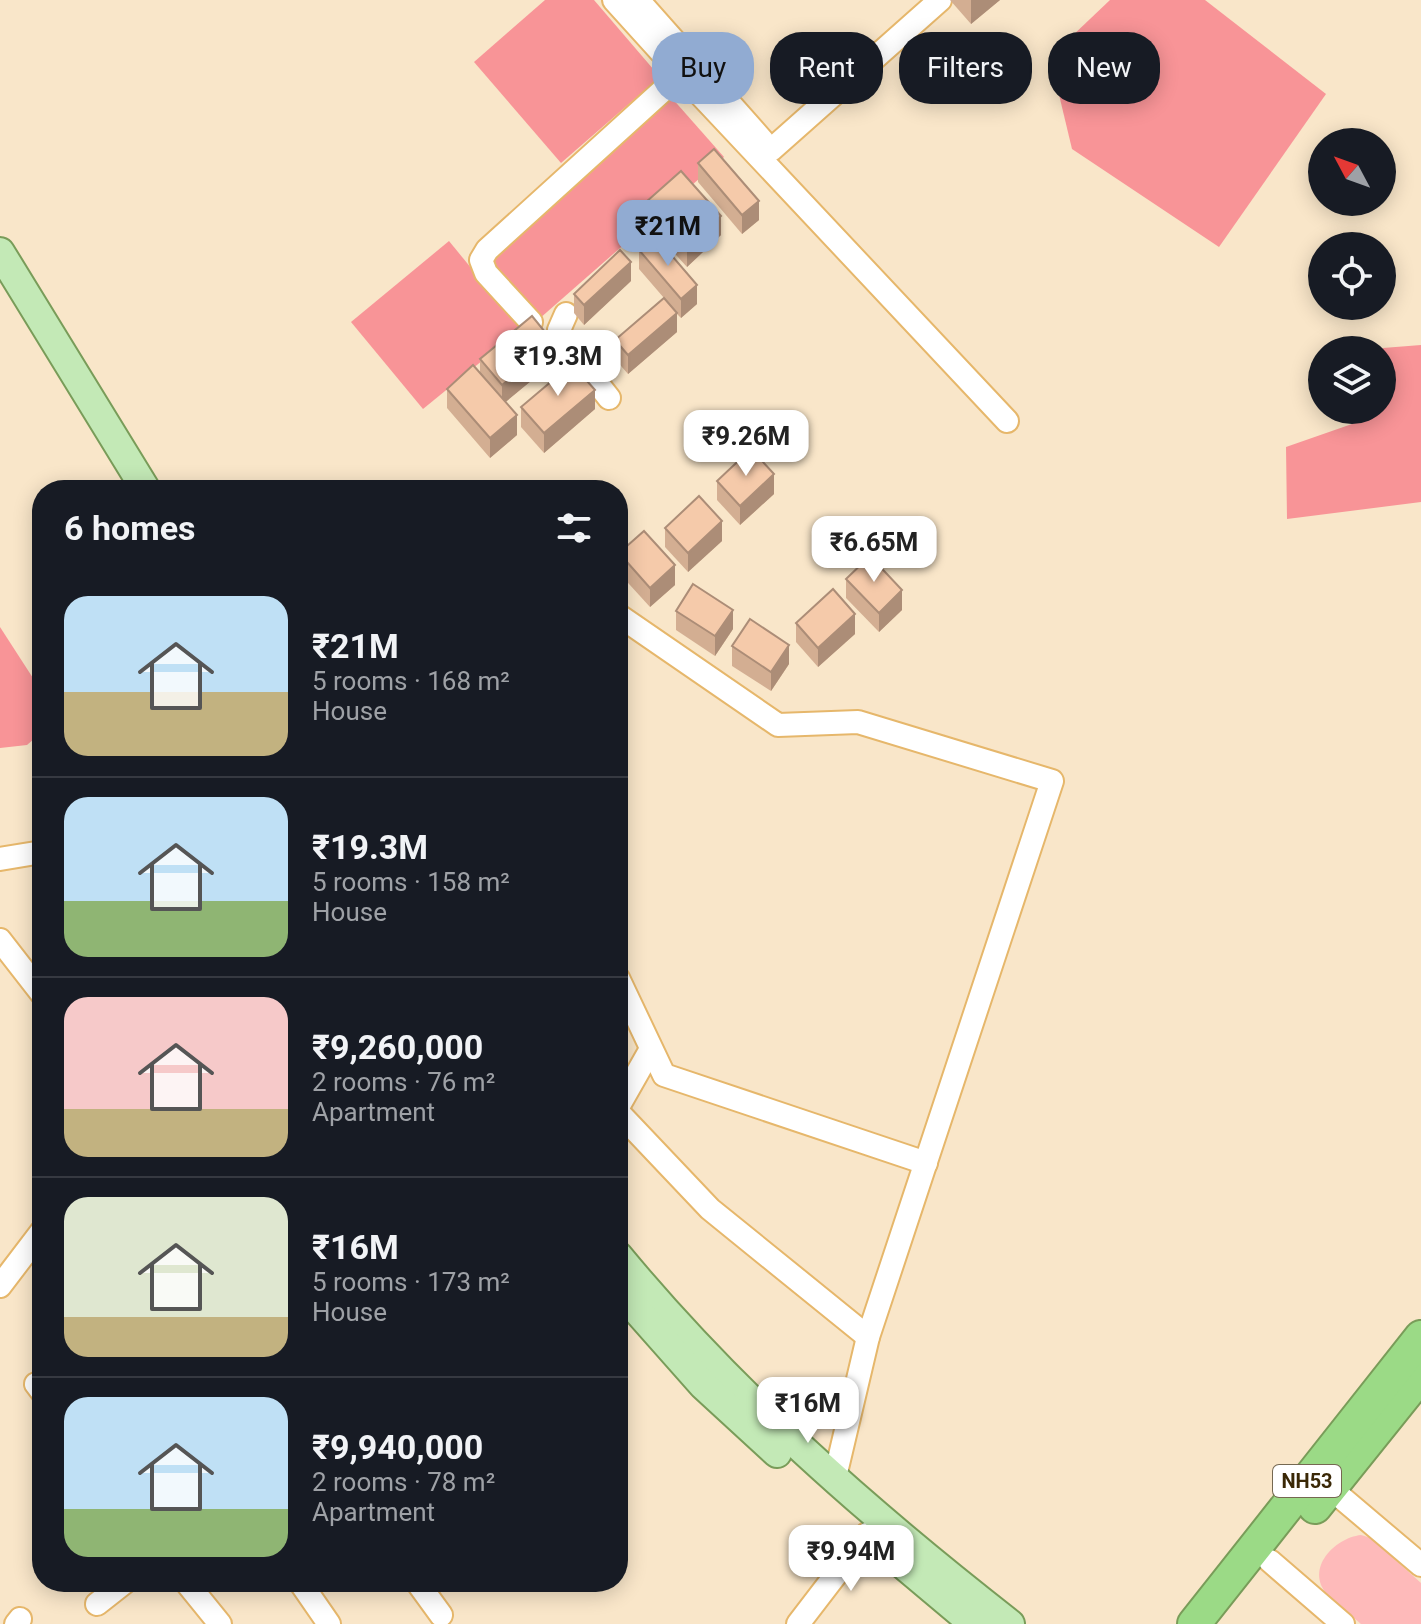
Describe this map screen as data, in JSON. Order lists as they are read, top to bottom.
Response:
{
  "streets": {
    "highway": ["NH53"]
  },
  "north": "top left",
  "page": {
    "chip": [
      "Buy",
      "Rent",
      "Filters",
      "New"
    ],
    "price": [
      "₹21M",
      "₹19.3M",
      "₹9.26M",
      "₹6.65M",
      "₹16M",
      "₹9.94M"
    ],
    "heading": "6 homes",
    "list": [
      {
        "name": "₹21M",
        "note": "5 rooms · 168 m² · House"
      },
      {
        "name": "₹19.3M",
        "note": "5 rooms · 158 m² · House"
      },
      {
        "name": "₹9,260,000",
        "note": "2 rooms · 76 m² · Apartment"
      },
      {
        "name": "₹16M",
        "note": "5 rooms · 173 m² · House"
      },
      {
        "name": "₹9,940,000",
        "note": "2 rooms · 78 m² · Apartment"
      }
    ]
  }
}
